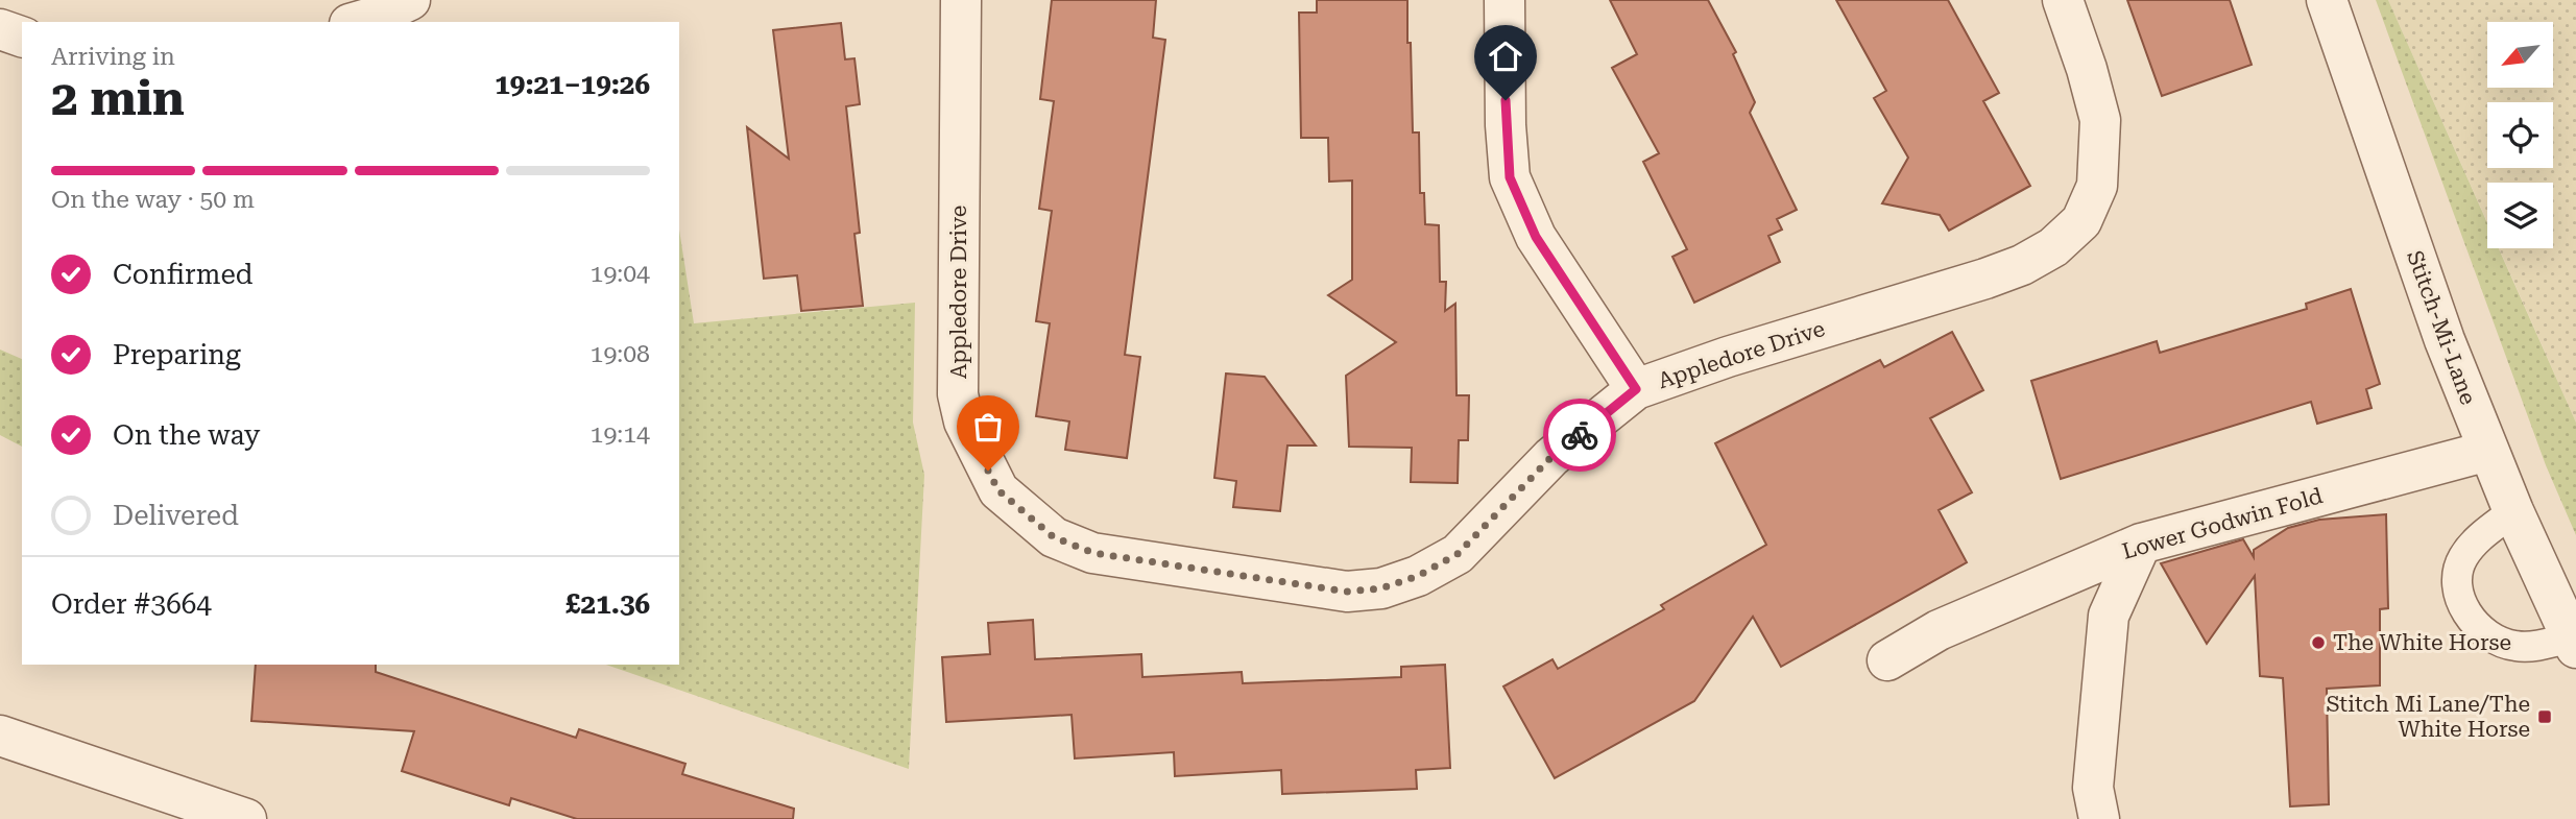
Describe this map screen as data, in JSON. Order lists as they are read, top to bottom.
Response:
{
  "streets": {
    "street": ["Appledore Drive", "Stitch-Mi-Lane", "Lower Godwin Fold"]
  },
  "crossings": [
    ["Stitch-Mi-Lane", "Lower Godwin Fold"]
  ],
  "places": {
    "other": ["The White Horse"],
    "transit": ["Stitch Mi Lane/The White Horse"]
  },
  "north": "bottom left",
  "page": {
    "heading": ["2 min", "Arriving in", "19:21–19:26"],
    "panel": ["Order #3664", "£21.36"],
    "bar": "On the way · 50 m",
    "list": [
      ["Confirmed", "19:04"],
      ["Preparing", "19:08"],
      ["On the way", "19:14"],
      "Delivered"
    ]
  }
}
